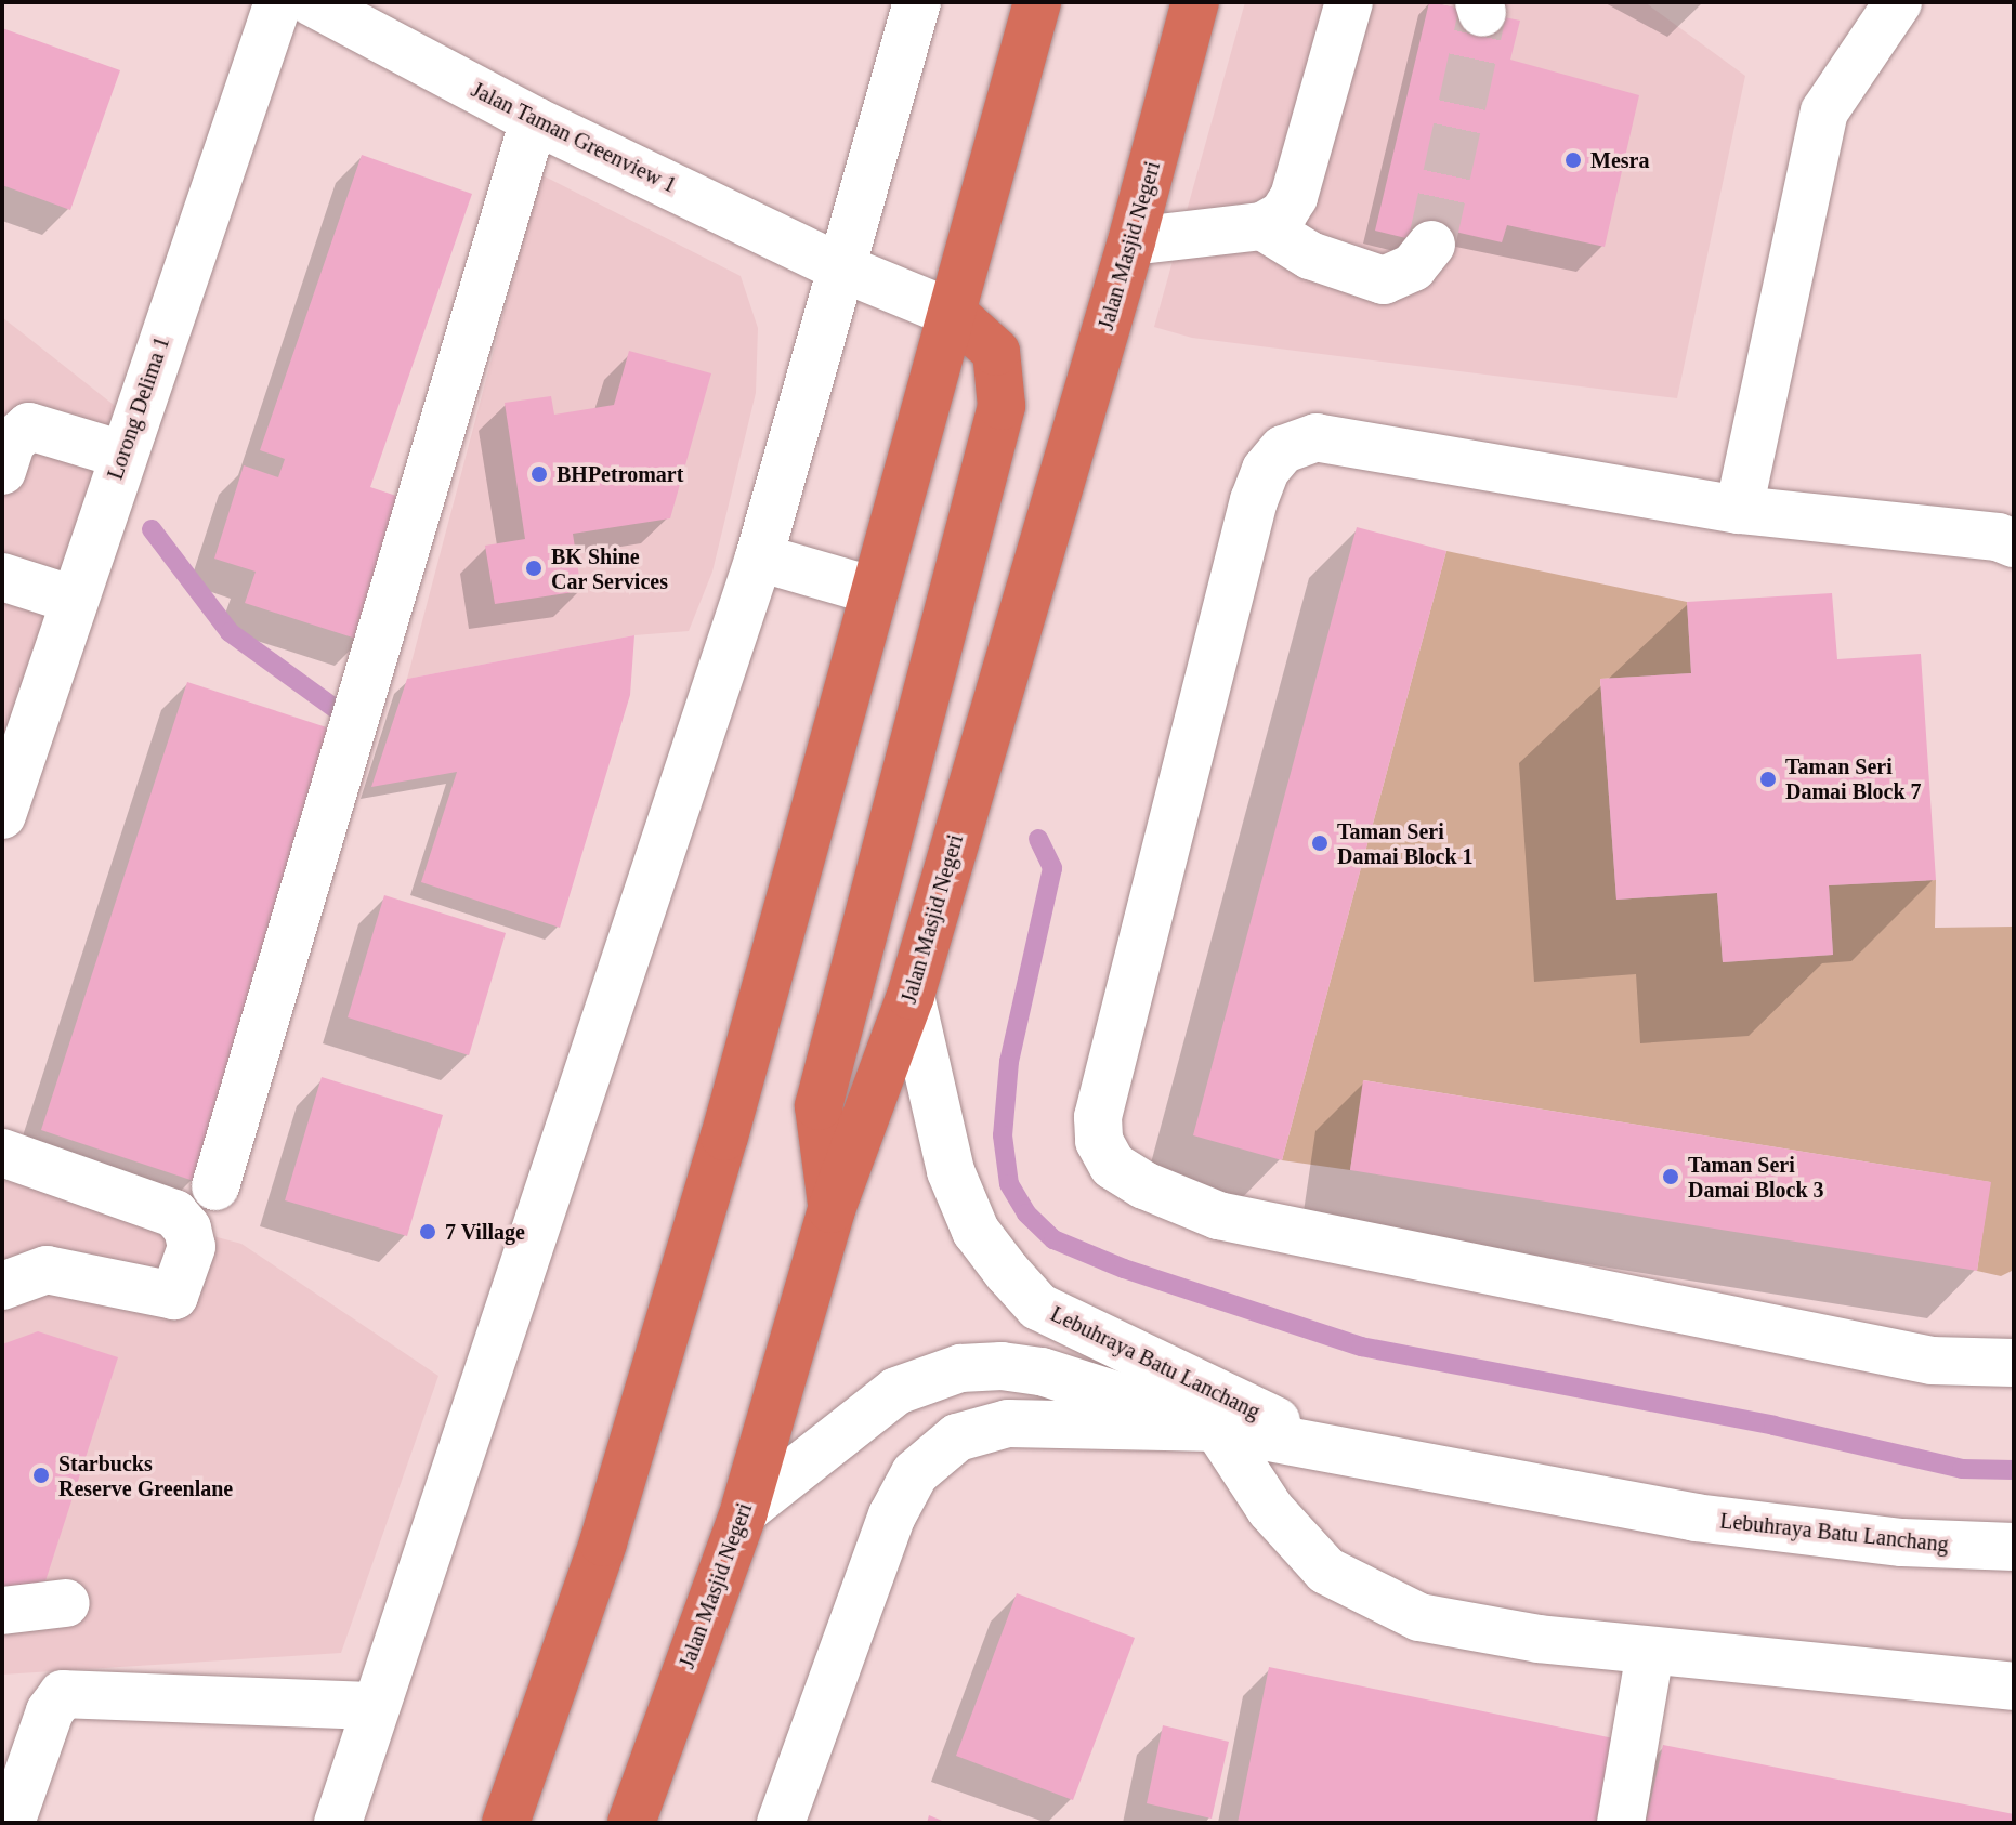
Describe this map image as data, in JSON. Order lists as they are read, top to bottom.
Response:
{
  "streets": {
    "highway": ["Jalan Masjid Negeri"],
    "street": ["Jalan Taman Greenview 1", "Lorong Delima 1", "Lebuhraya Batu Lanchang"]
  },
  "crossings": [
    ["Jalan Masjid Negeri", "Lebuhraya Batu Lanchang"]
  ],
  "places": [
    "Mesra",
    "BHPetromart",
    "BK Shine Car Services",
    "Taman Seri Damai Block 7",
    "Taman Seri Damai Block 1",
    "Taman Seri Damai Block 3",
    "7 Village",
    "Starbucks Reserve Greenlane"
  ]
}
